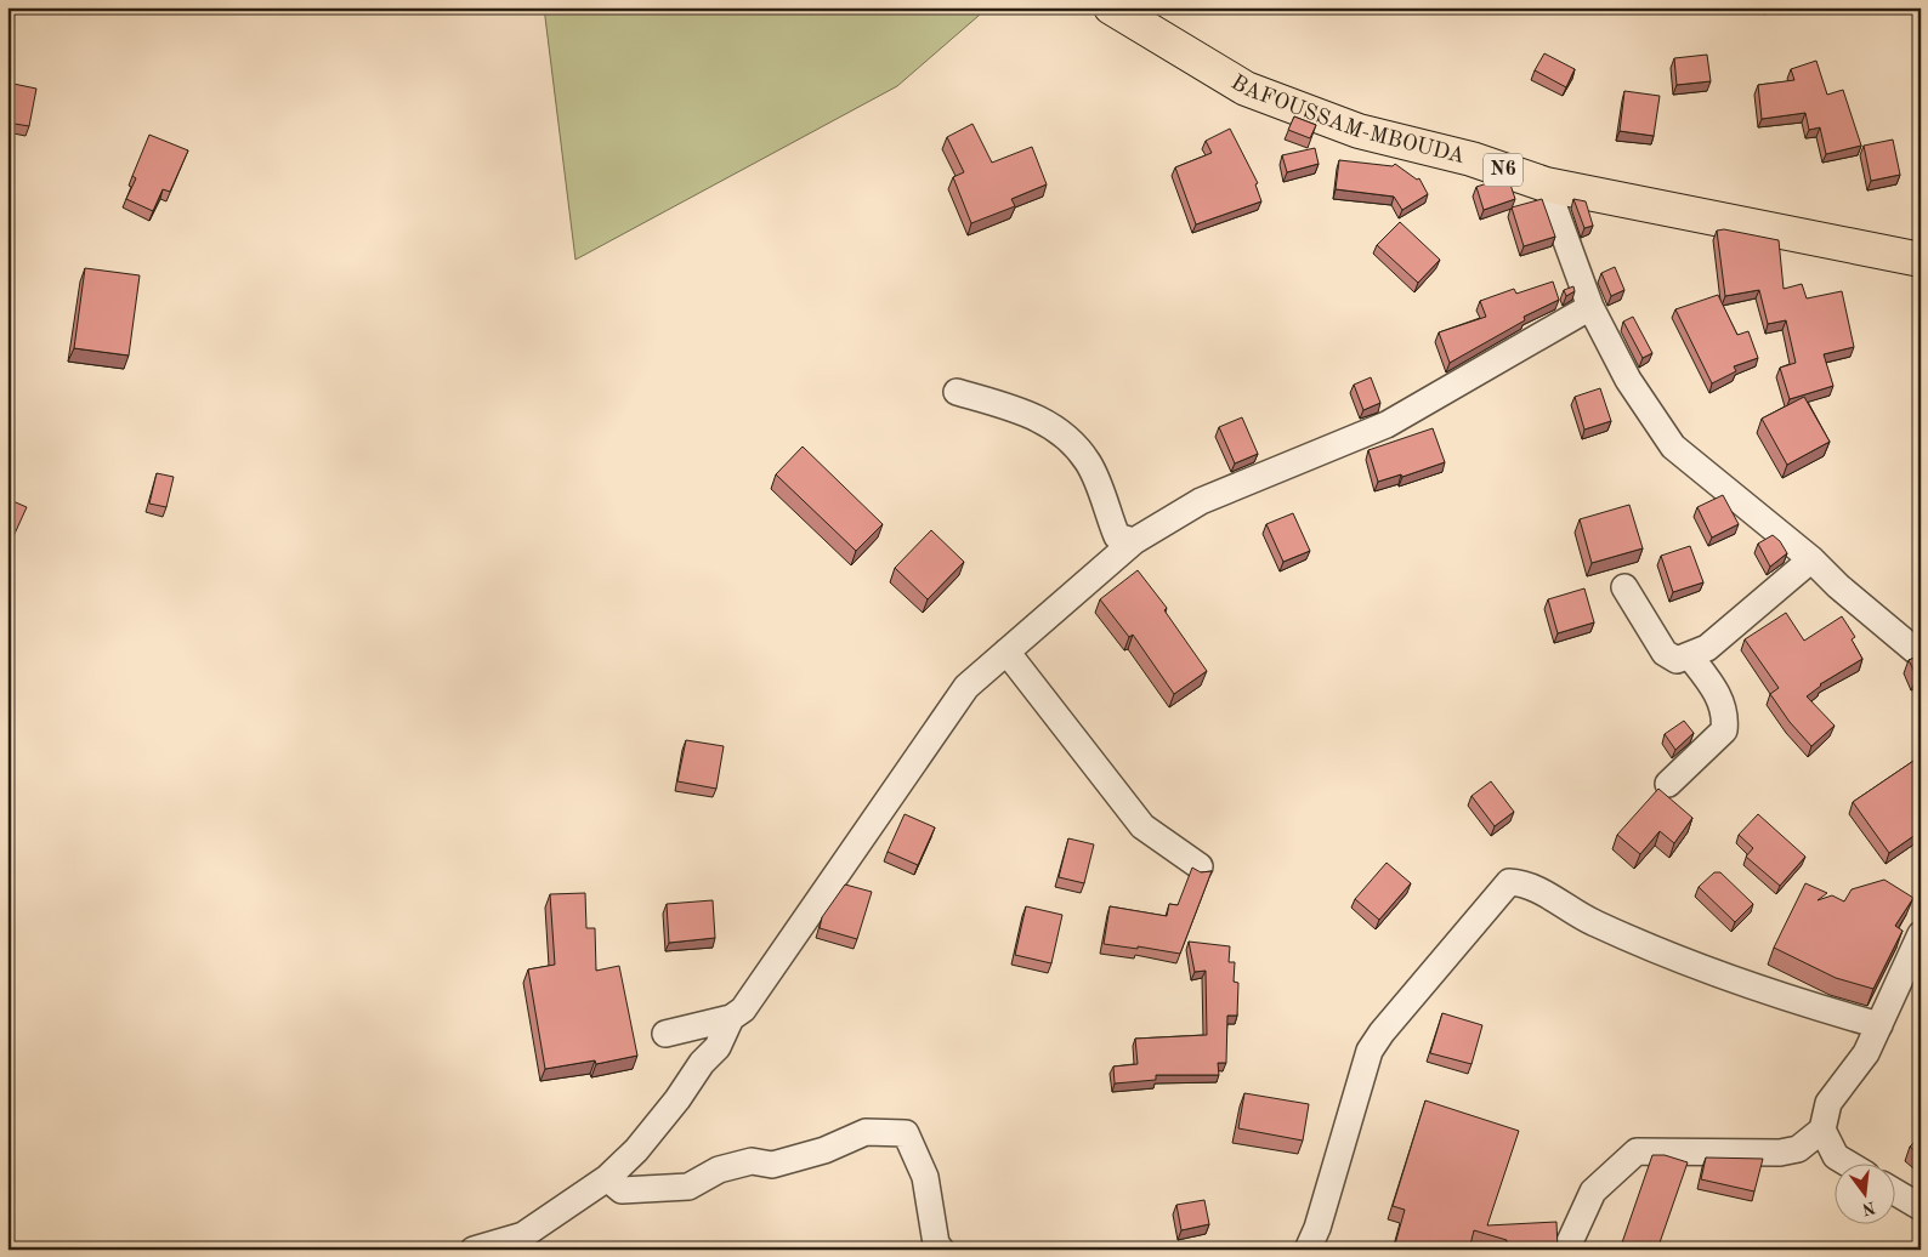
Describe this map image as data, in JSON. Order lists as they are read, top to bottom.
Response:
{
  "streets": {
    "highway": ["BAFOUSSAM-MBOUDA", "N6"]
  },
  "north": "bottom"
}
